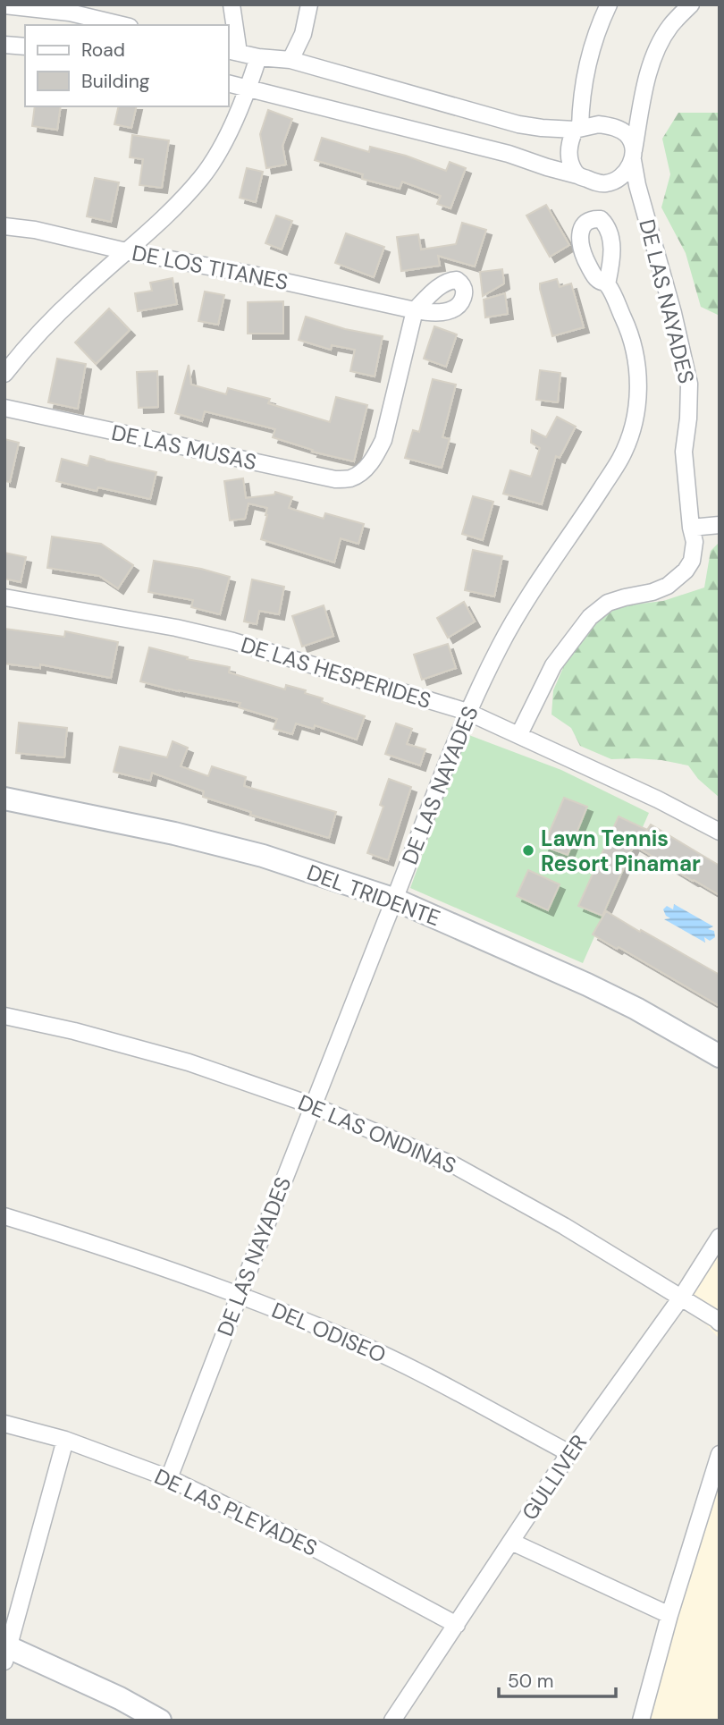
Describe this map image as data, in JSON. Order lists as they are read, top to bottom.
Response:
{
  "streets": {
    "main road": ["DEL TRIDENTE"],
    "street": [
      "DE LOS TITANES",
      "DE LAS NAYADES",
      "DE LAS MUSAS",
      "DE LAS HESPERIDES",
      "DE LAS ONDINAS",
      "DEL ODISEO",
      "GULLIVER",
      "DE LAS PLEYADES"
    ]
  },
  "crossings": [
    ["DE LOS TITANES", "DE LAS MUSAS"],
    ["DE LAS NAYADES", "DE LAS HESPERIDES"],
    ["DE LAS NAYADES", "DEL TRIDENTE"],
    ["DE LAS NAYADES", "DE LAS ONDINAS"],
    ["DE LAS NAYADES", "DEL ODISEO"],
    ["DE LAS NAYADES", "DE LAS PLEYADES"],
    ["DE LAS ONDINAS", "GULLIVER"],
    ["DEL ODISEO", "GULLIVER"],
    ["GULLIVER", "DE LAS PLEYADES"]
  ],
  "places": ["Lawn Tennis Resort Pinamar"],
  "legend": ["Road", "Building"],
  "scale_bar": "50 m"
}
